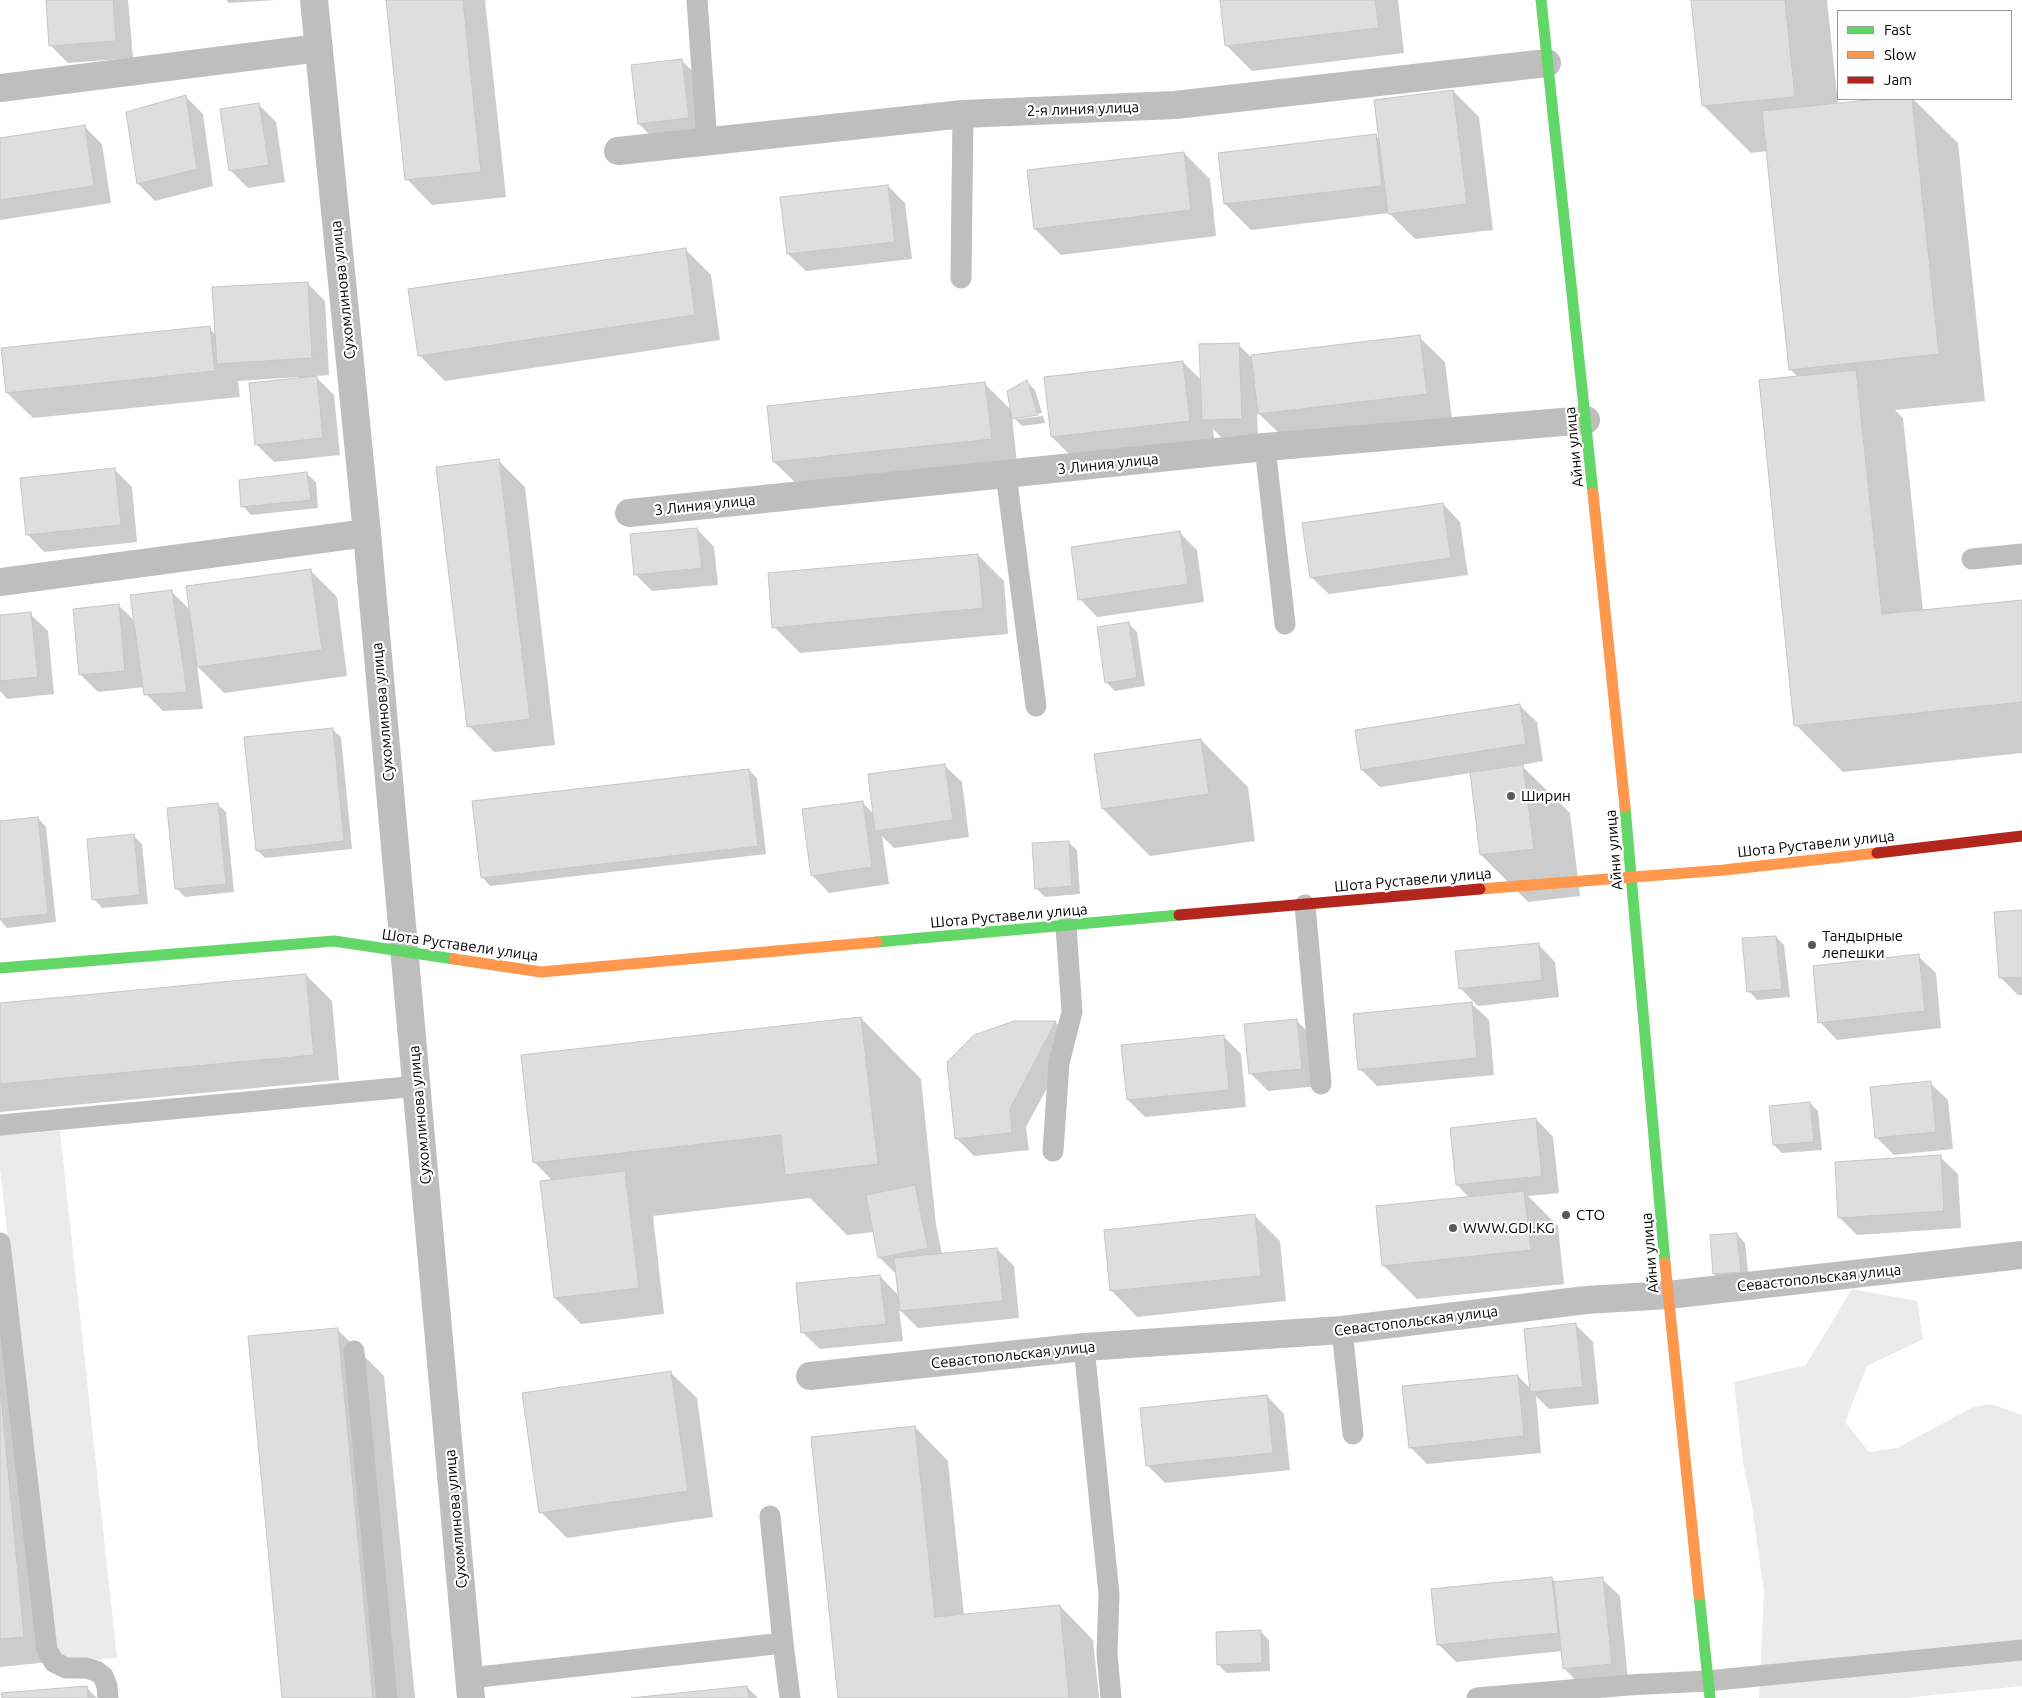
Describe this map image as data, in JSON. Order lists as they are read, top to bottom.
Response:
{
  "streets": {
    "street": [
      "2-я линия улица",
      "Сухомлинова улица",
      "Айни улица",
      "3 Линия улица",
      "Шота Руставели улица",
      "Севастопольская улица"
    ]
  },
  "crossings": [
    ["2-я линия улица", "Айни улица"],
    ["Сухомлинова улица", "Шота Руставели улица"],
    ["Айни улица", "3 Линия улица"],
    ["Айни улица", "Шота Руставели улица"],
    ["Айни улица", "Севастопольская улица"]
  ],
  "places": [
    "Ширин",
    "Тандырные лепешки",
    "СТО",
    "WWW.GDI.KG"
  ],
  "legend": ["Fast", "Slow", "Jam"]
}
